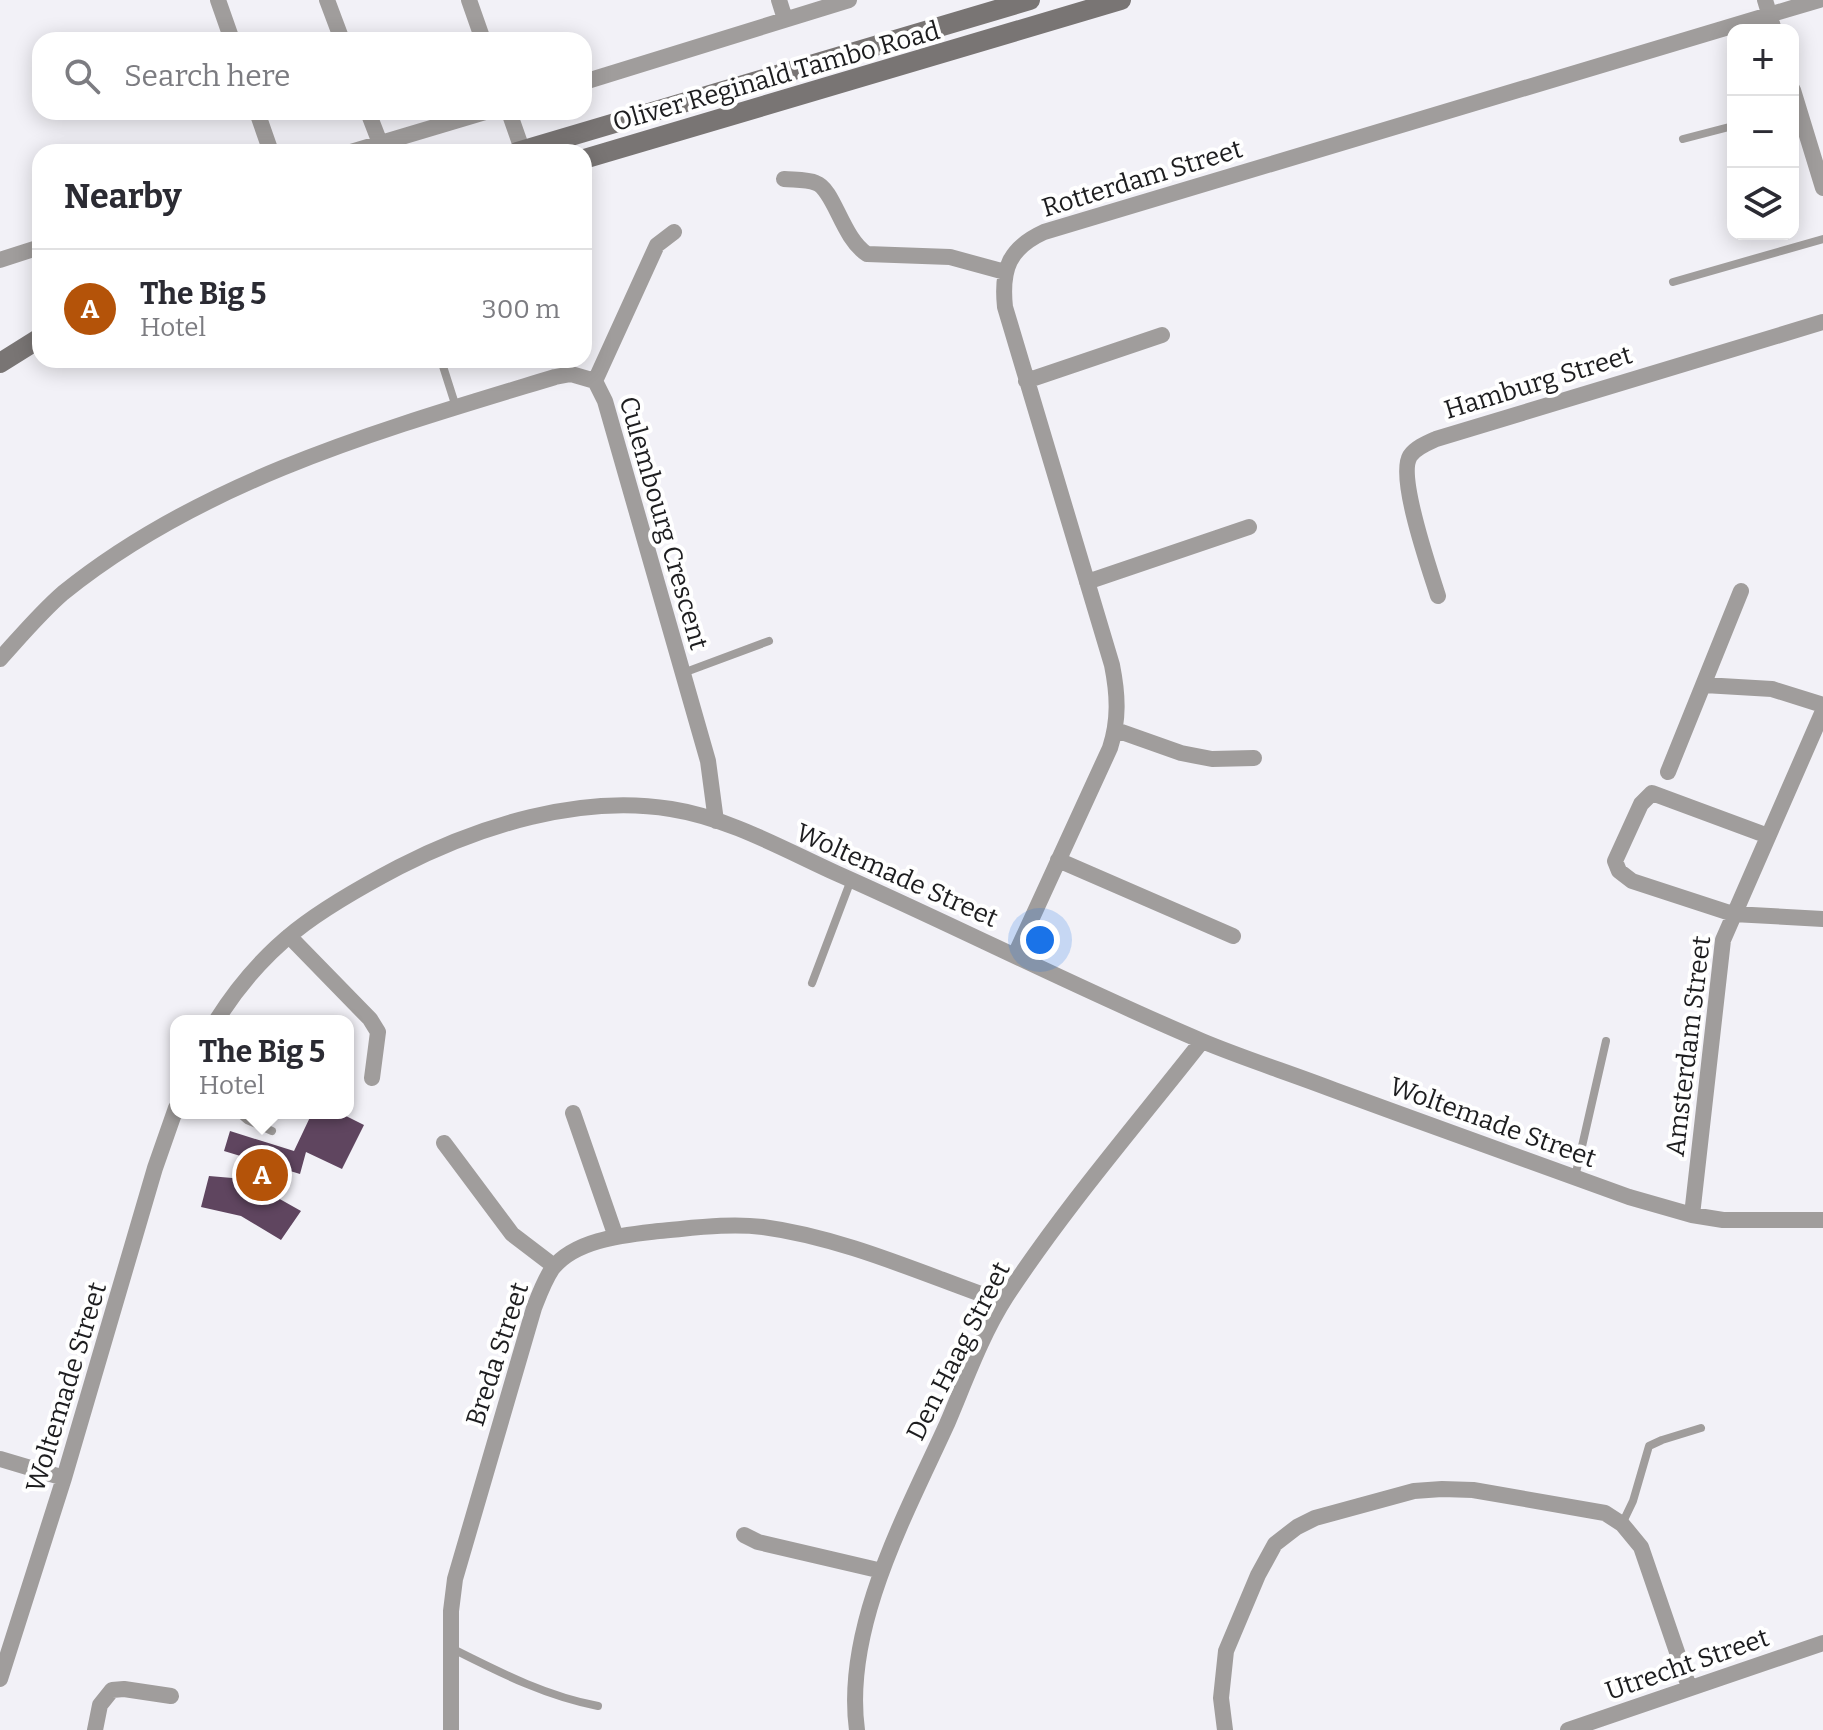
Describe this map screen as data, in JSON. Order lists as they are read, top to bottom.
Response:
{
  "streets": {
    "main road": ["Oliver Reginald Tambo Road"],
    "street": [
      "Rotterdam Street",
      "Hamburg Street",
      "Culembourg Crescent",
      "Woltemade Street",
      "Amsterdam Street",
      "Den Haag Street",
      "Breda Street",
      "Utrecht Street"
    ]
  },
  "crossings": [
    ["Culembourg Crescent", "Woltemade Street"],
    ["Woltemade Street", "Amsterdam Street"],
    ["Woltemade Street", "Den Haag Street"],
    ["Den Haag Street", "Breda Street"]
  ],
  "page": {
    "map_buttons": ["+", "−"],
    "search": "Search here",
    "heading": "Nearby",
    "list": [
      {
        "mark": "A",
        "name": "The Big 5",
        "note": "Hotel",
        "value": "300 m"
      }
    ],
    "popup": ["The Big 5", "Hotel"],
    "pins": "A"
  }
}
